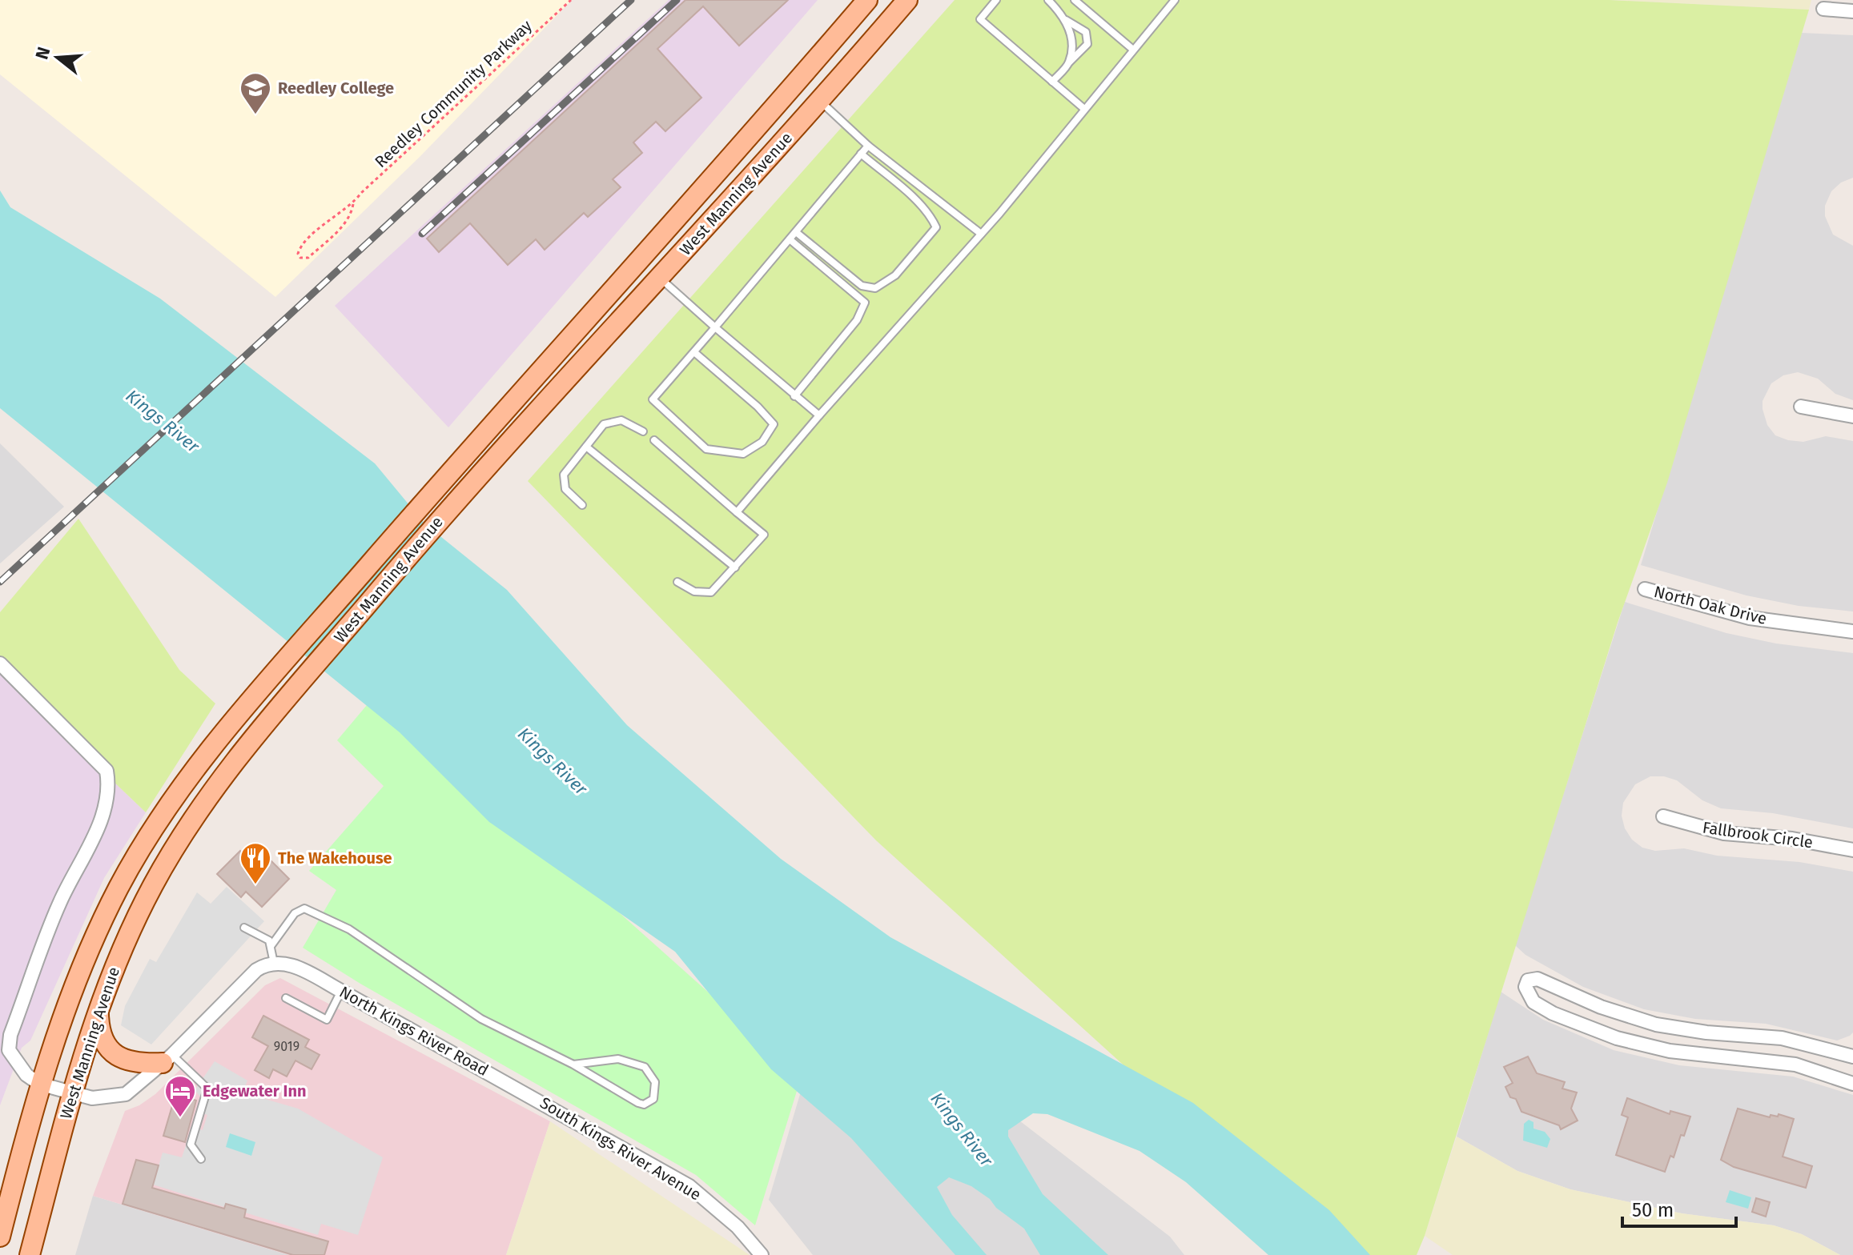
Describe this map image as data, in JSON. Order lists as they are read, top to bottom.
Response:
{
  "streets": {
    "main road": ["West Manning Avenue"],
    "street": [
      "North Oak Drive",
      "Fallbrook Circle",
      "North Kings River Road",
      "South Kings River Avenue"
    ],
    "path": ["Reedley Community Parkway"]
  },
  "crossings": [
    ["North Kings River Road", "South Kings River Avenue"]
  ],
  "water": ["Kings River"],
  "places": {
    "school or university": ["Reedley College"],
    "restaurant": ["The Wakehouse"],
    "hotel": ["Edgewater Inn"]
  },
  "house_numbers": ["9019"],
  "scale_bar": "50 m",
  "north": "left"
}
